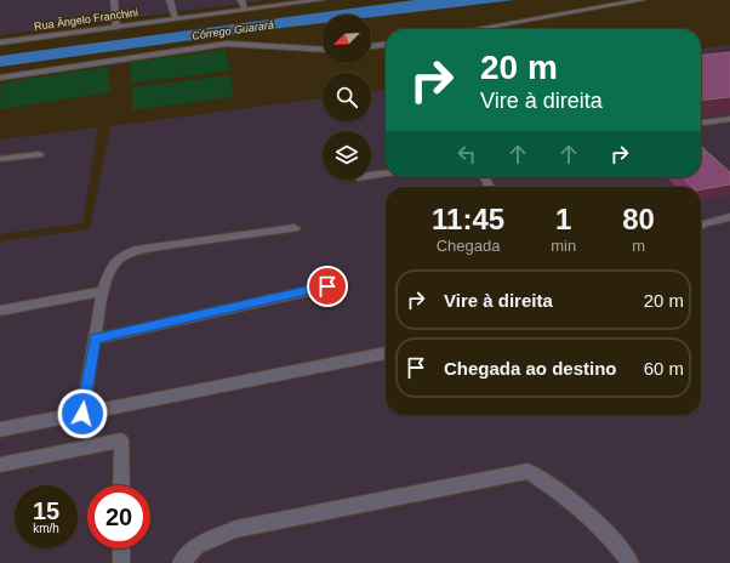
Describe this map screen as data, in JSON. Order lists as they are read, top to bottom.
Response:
{
  "streets": {
    "street": ["Rua Ângelo Franchini"]
  },
  "water": ["Córrego Guarará"],
  "north": "bottom left",
  "page": {
    "turn": ["20 m", "Vire à direita"],
    "eta": [
      "11:45",
      "Chegada",
      "1",
      "min",
      "80",
      "m"
    ],
    "list": [
      {
        "name": "Vire à direita",
        "value": "20 m"
      },
      {
        "name": "Chegada ao destino",
        "value": "60 m"
      }
    ],
    "speed": "15 km/h",
    "limit": "20"
  }
}
